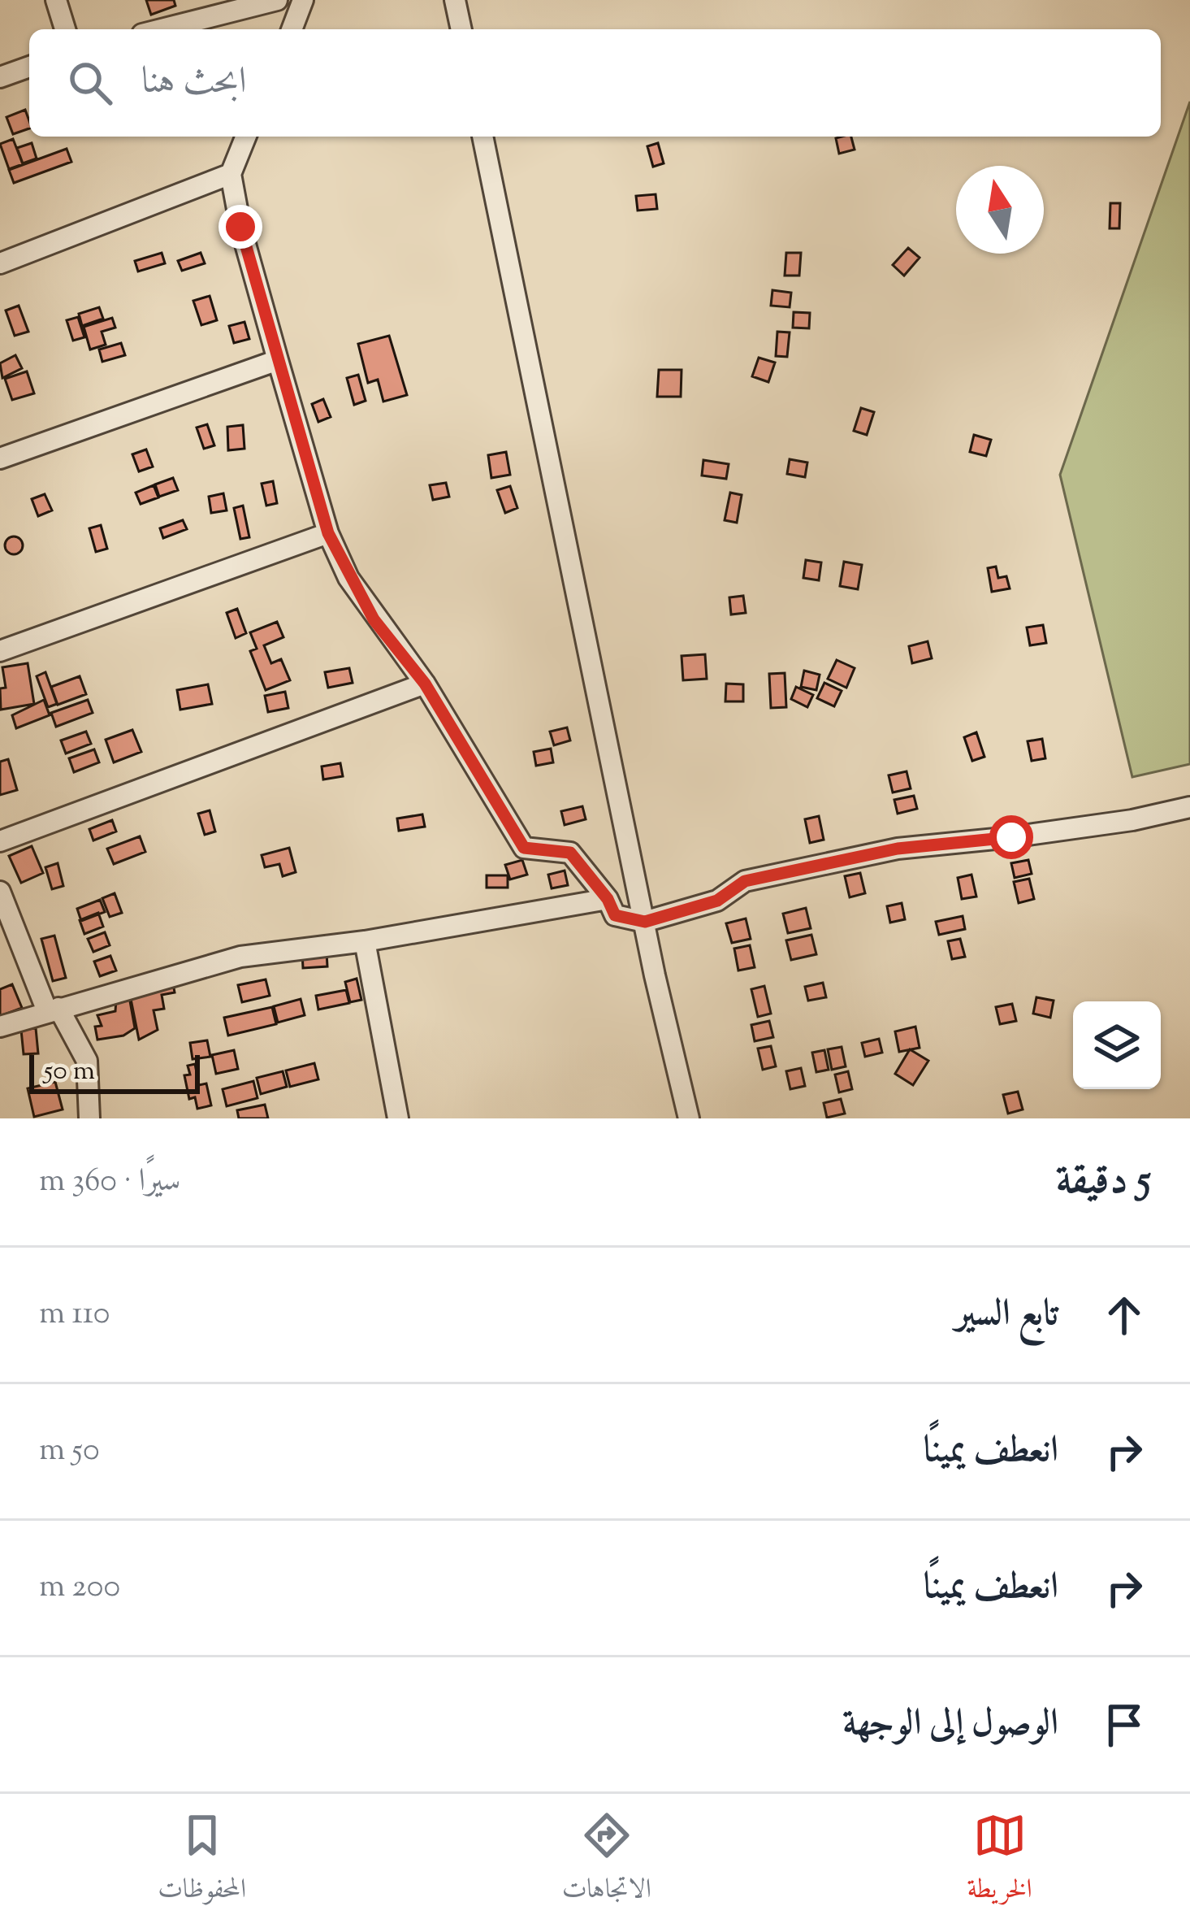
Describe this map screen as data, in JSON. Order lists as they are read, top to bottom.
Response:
{
  "scale_bar": "50 m",
  "north": "top",
  "page": {
    "search": "ابحث هنا",
    "scale": "50 m",
    "heading": ["5 دقيقة", "سيرًا · 360 m"],
    "list": [
      ["تابع السير", "110 m"],
      ["انعطف يمينًا", "50 m"],
      ["انعطف يمينًا", "200 m"],
      "الوصول إلى الوجهة"
    ],
    "nav": ["الخريطة", "الاتجاهات", "المحفوظات"]
  }
}
